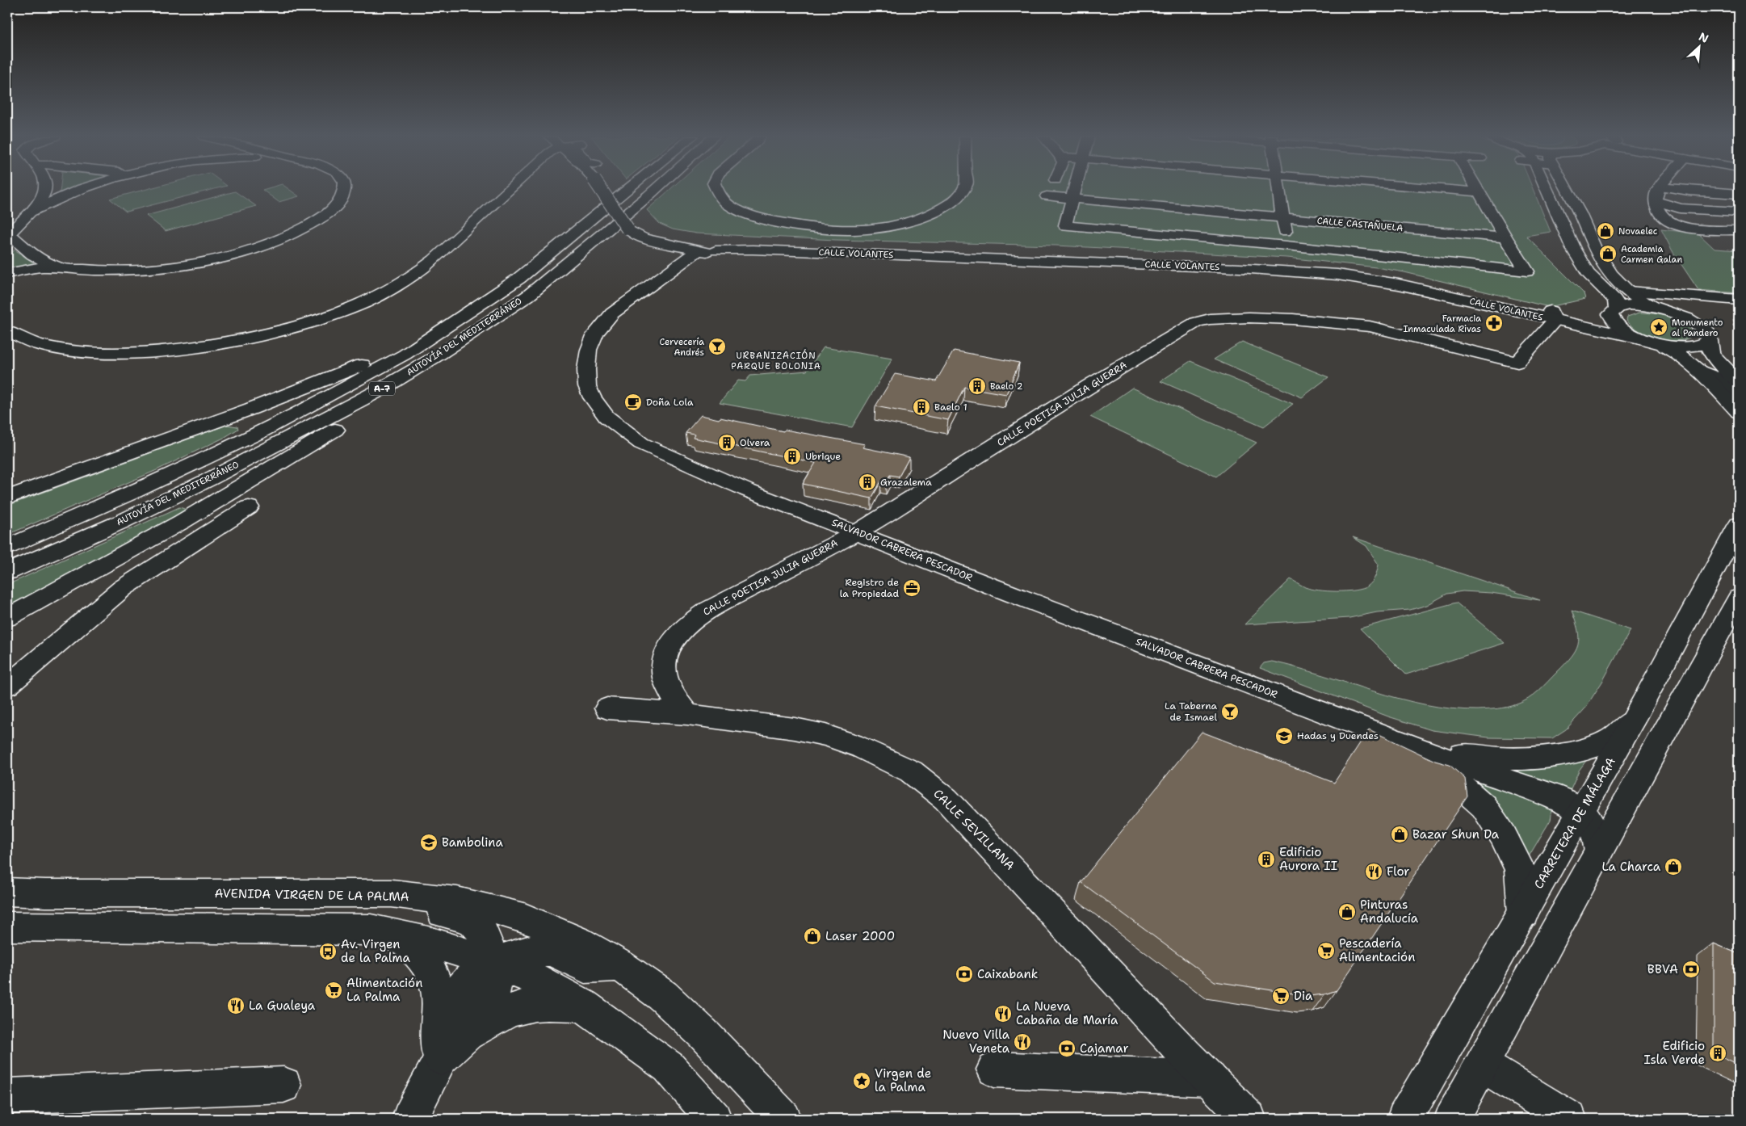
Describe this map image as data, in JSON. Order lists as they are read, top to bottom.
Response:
{
  "streets": {
    "main road": [
      "CALLE CASTAÑUELA",
      "CALLE VOLANTES",
      "AUTOVÍA DEL MEDITERRÁNEO",
      "A-7",
      "CALLE POETISA JULIA GUERRA",
      "SALVADOR CABRERA PESCADOR",
      "CARRETERA DE MÁLAGA",
      "CALLE SEVILLANA",
      "AVENIDA VIRGEN DE LA PALMA"
    ]
  },
  "crossings": [
    ["CALLE CASTAÑUELA", "CALLE VOLANTES"],
    ["CALLE VOLANTES", "CALLE POETISA JULIA GUERRA"],
    ["CALLE VOLANTES", "SALVADOR CABRERA PESCADOR"],
    ["CALLE POETISA JULIA GUERRA", "SALVADOR CABRERA PESCADOR"],
    ["CALLE POETISA JULIA GUERRA", "CALLE SEVILLANA"],
    ["SALVADOR CABRERA PESCADOR", "CARRETERA DE MÁLAGA"]
  ],
  "districts": ["URBANIZACIÓN PARQUE BOLONIA"],
  "places": {
    "shop": [
      "Novaelec",
      "Academia Carmen Galan",
      "Bazar Shun Da",
      "La Charca",
      "Pinturas Andalucía",
      "Laser 2000"
    ],
    "pharmacy": ["Farmacia Inmaculada Rivas"],
    "place": ["Monumento al Pandero", "Virgen de la Palma"],
    "bar": ["Cervecería Andrés", "La Taberna de Ismael"],
    "building": [
      "Baelo 2",
      "Baelo 1",
      "Olvera",
      "Ubrique",
      "Grazalema",
      "Edificio Aurora II",
      "Edificio Isla Verde"
    ],
    "cafe": ["Doña Lola"],
    "office": ["Registro de la Propiedad"],
    "school or university": ["Hadas y Duendes", "Bambolina"],
    "restaurant": [
      "Flor",
      "La Gualeya",
      "La Nueva Cabaña de María",
      "Nuevo Villa Veneta"
    ],
    "supermarket": ["Pescadería Alimentación", "Alimentación La Palma", "Dia"],
    "bus stop": ["Av. Virgen de la Palma"],
    "bank": ["BBVA", "Caixabank", "Cajamar"]
  },
  "north": "top right"
}
